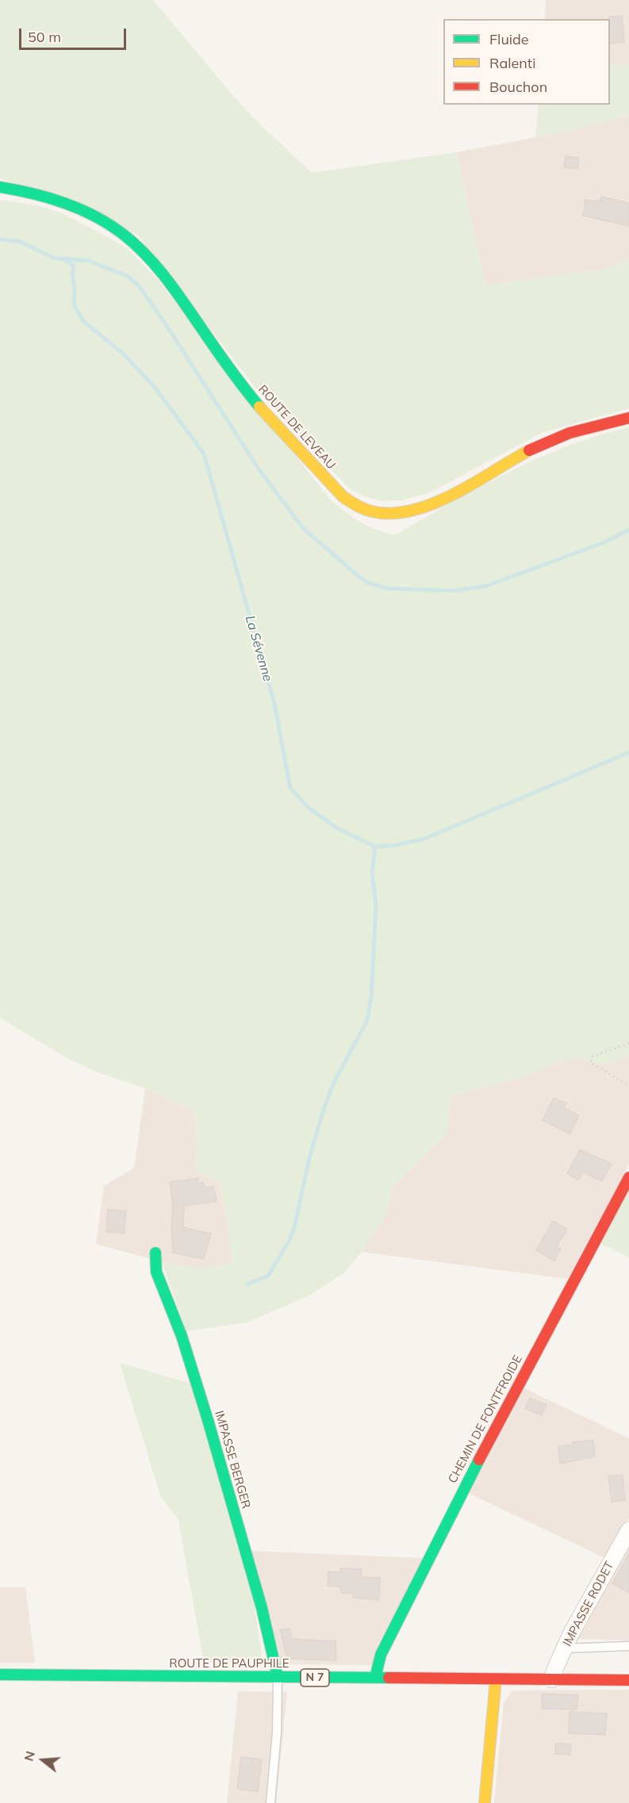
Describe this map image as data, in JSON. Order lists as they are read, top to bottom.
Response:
{
  "streets": {
    "street": [
      "ROUTE DE LEVEAU",
      "CHEMIN DE FONTFROIDE",
      "IMPASSE BERGER",
      "IMPASSE RODET",
      "ROUTE DE PAUPHILE",
      "N 7"
    ]
  },
  "crossings": [
    ["CHEMIN DE FONTFROIDE", "ROUTE DE PAUPHILE"],
    ["IMPASSE BERGER", "ROUTE DE PAUPHILE"],
    ["IMPASSE RODET", "ROUTE DE PAUPHILE"]
  ],
  "water": ["La Sévenne"],
  "legend": ["Fluide", "Ralenti", "Bouchon"],
  "scale_bar": "50 m",
  "north": "left"
}
